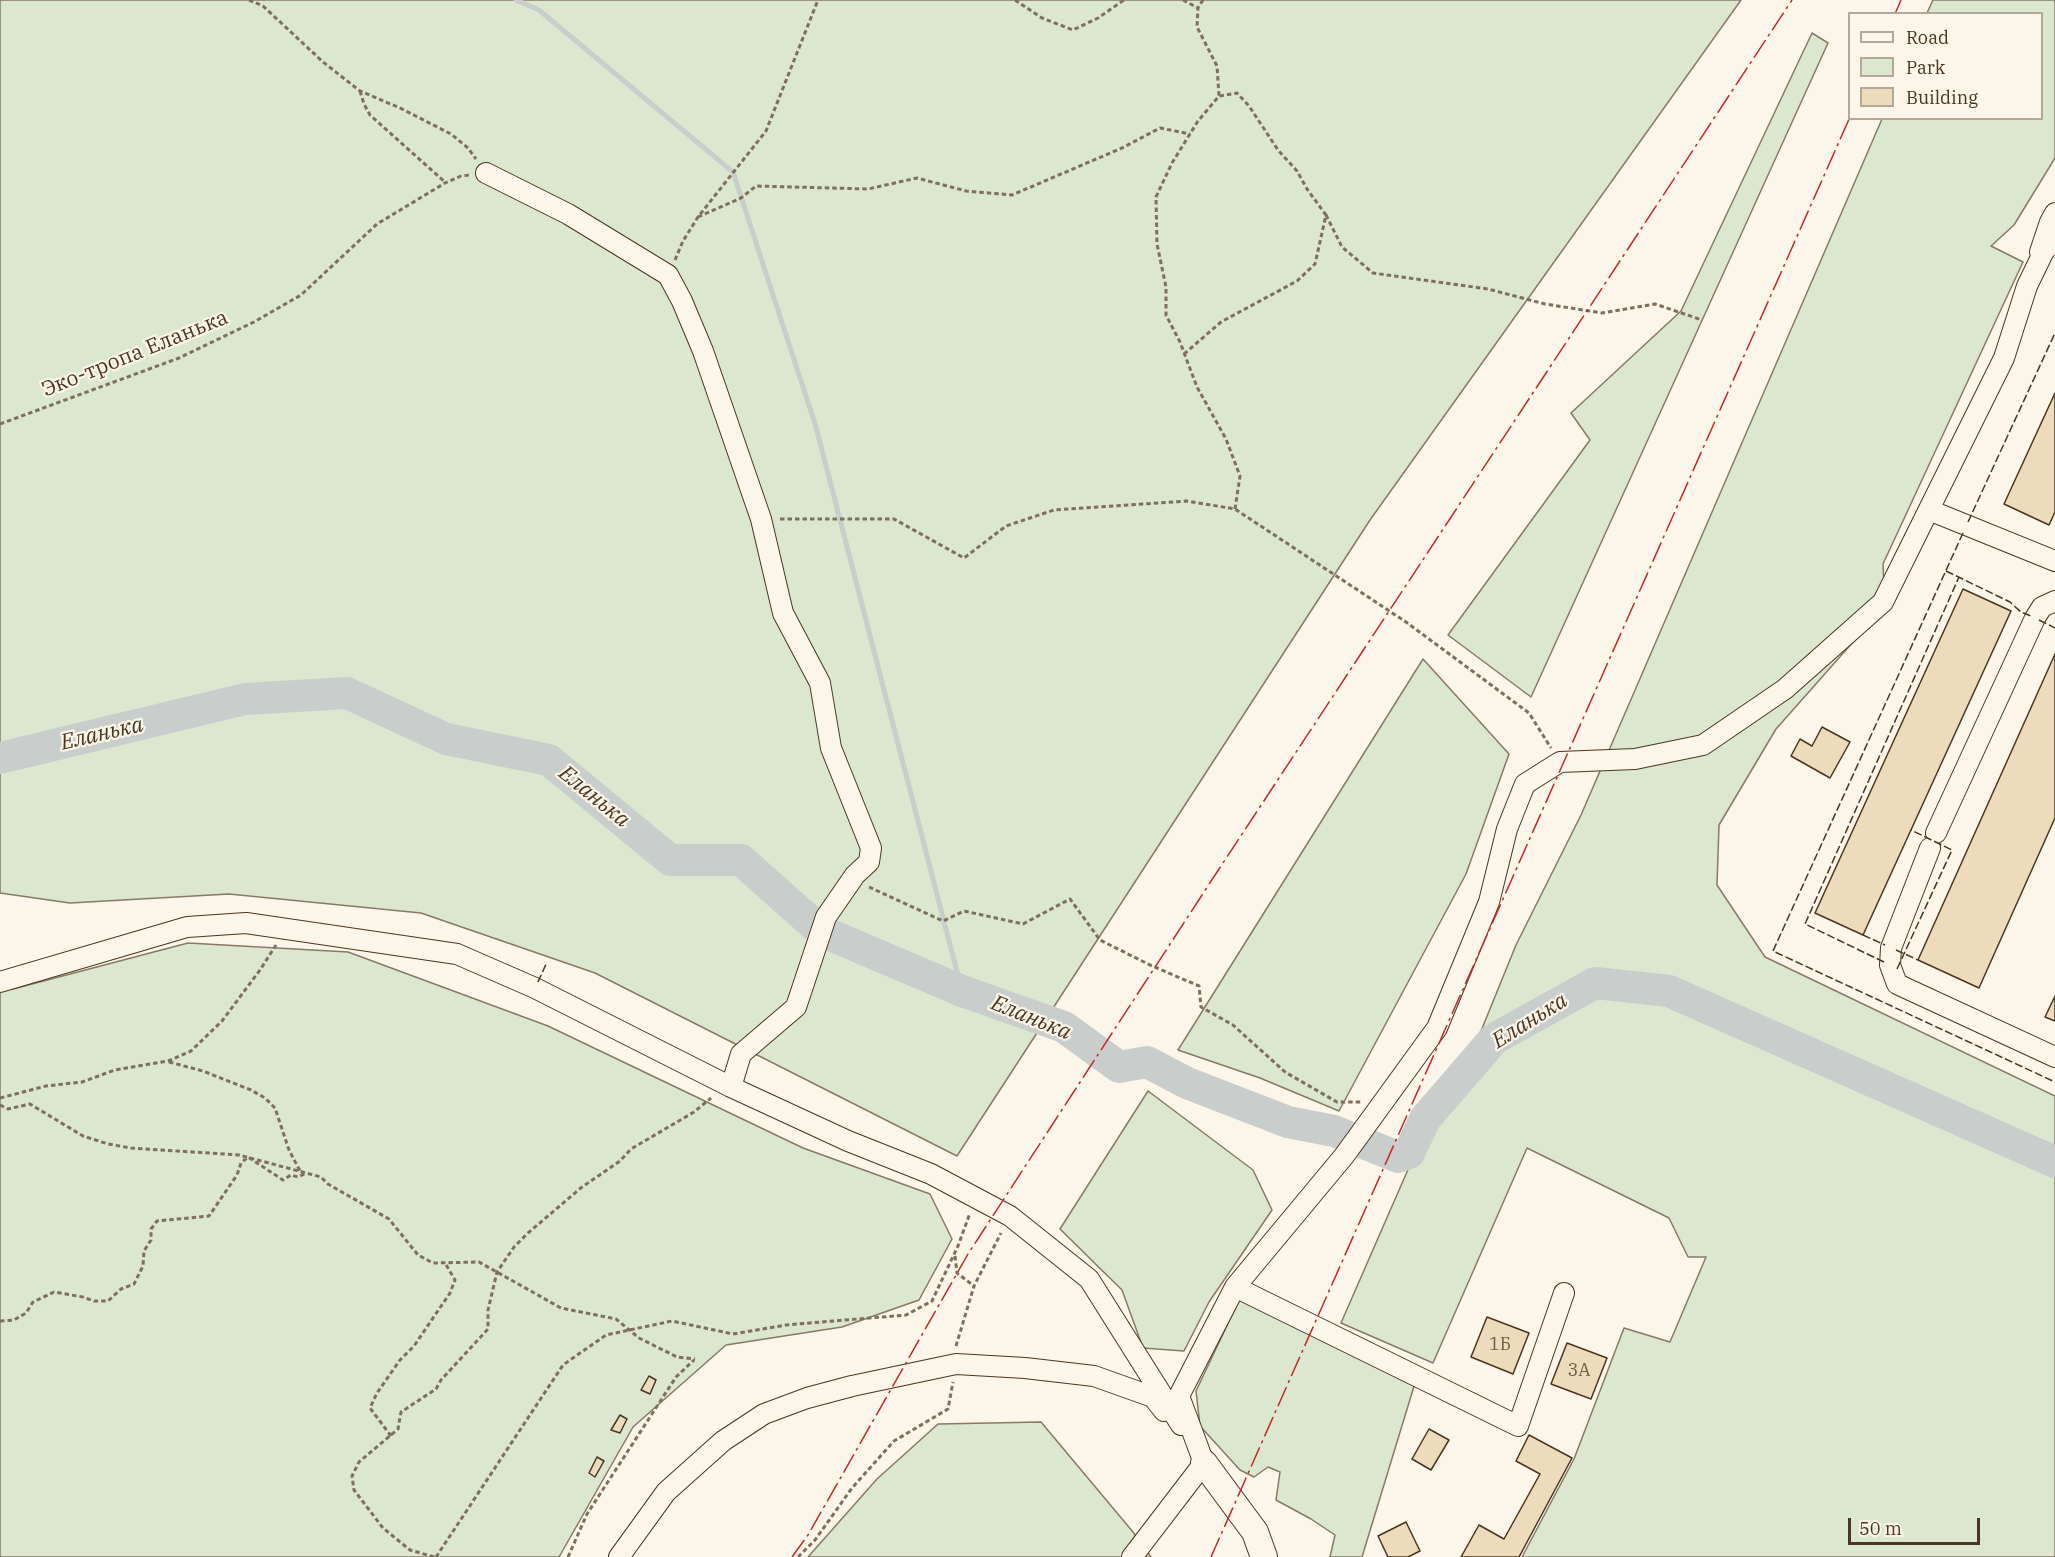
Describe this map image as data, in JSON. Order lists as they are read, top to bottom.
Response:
{
  "streets": {
    "path": ["Эко-тропа Еланька"]
  },
  "water": ["Еланька"],
  "house_numbers": ["1Б", "3А"],
  "legend": ["Road", "Park", "Building"],
  "scale_bar": "50 m"
}
